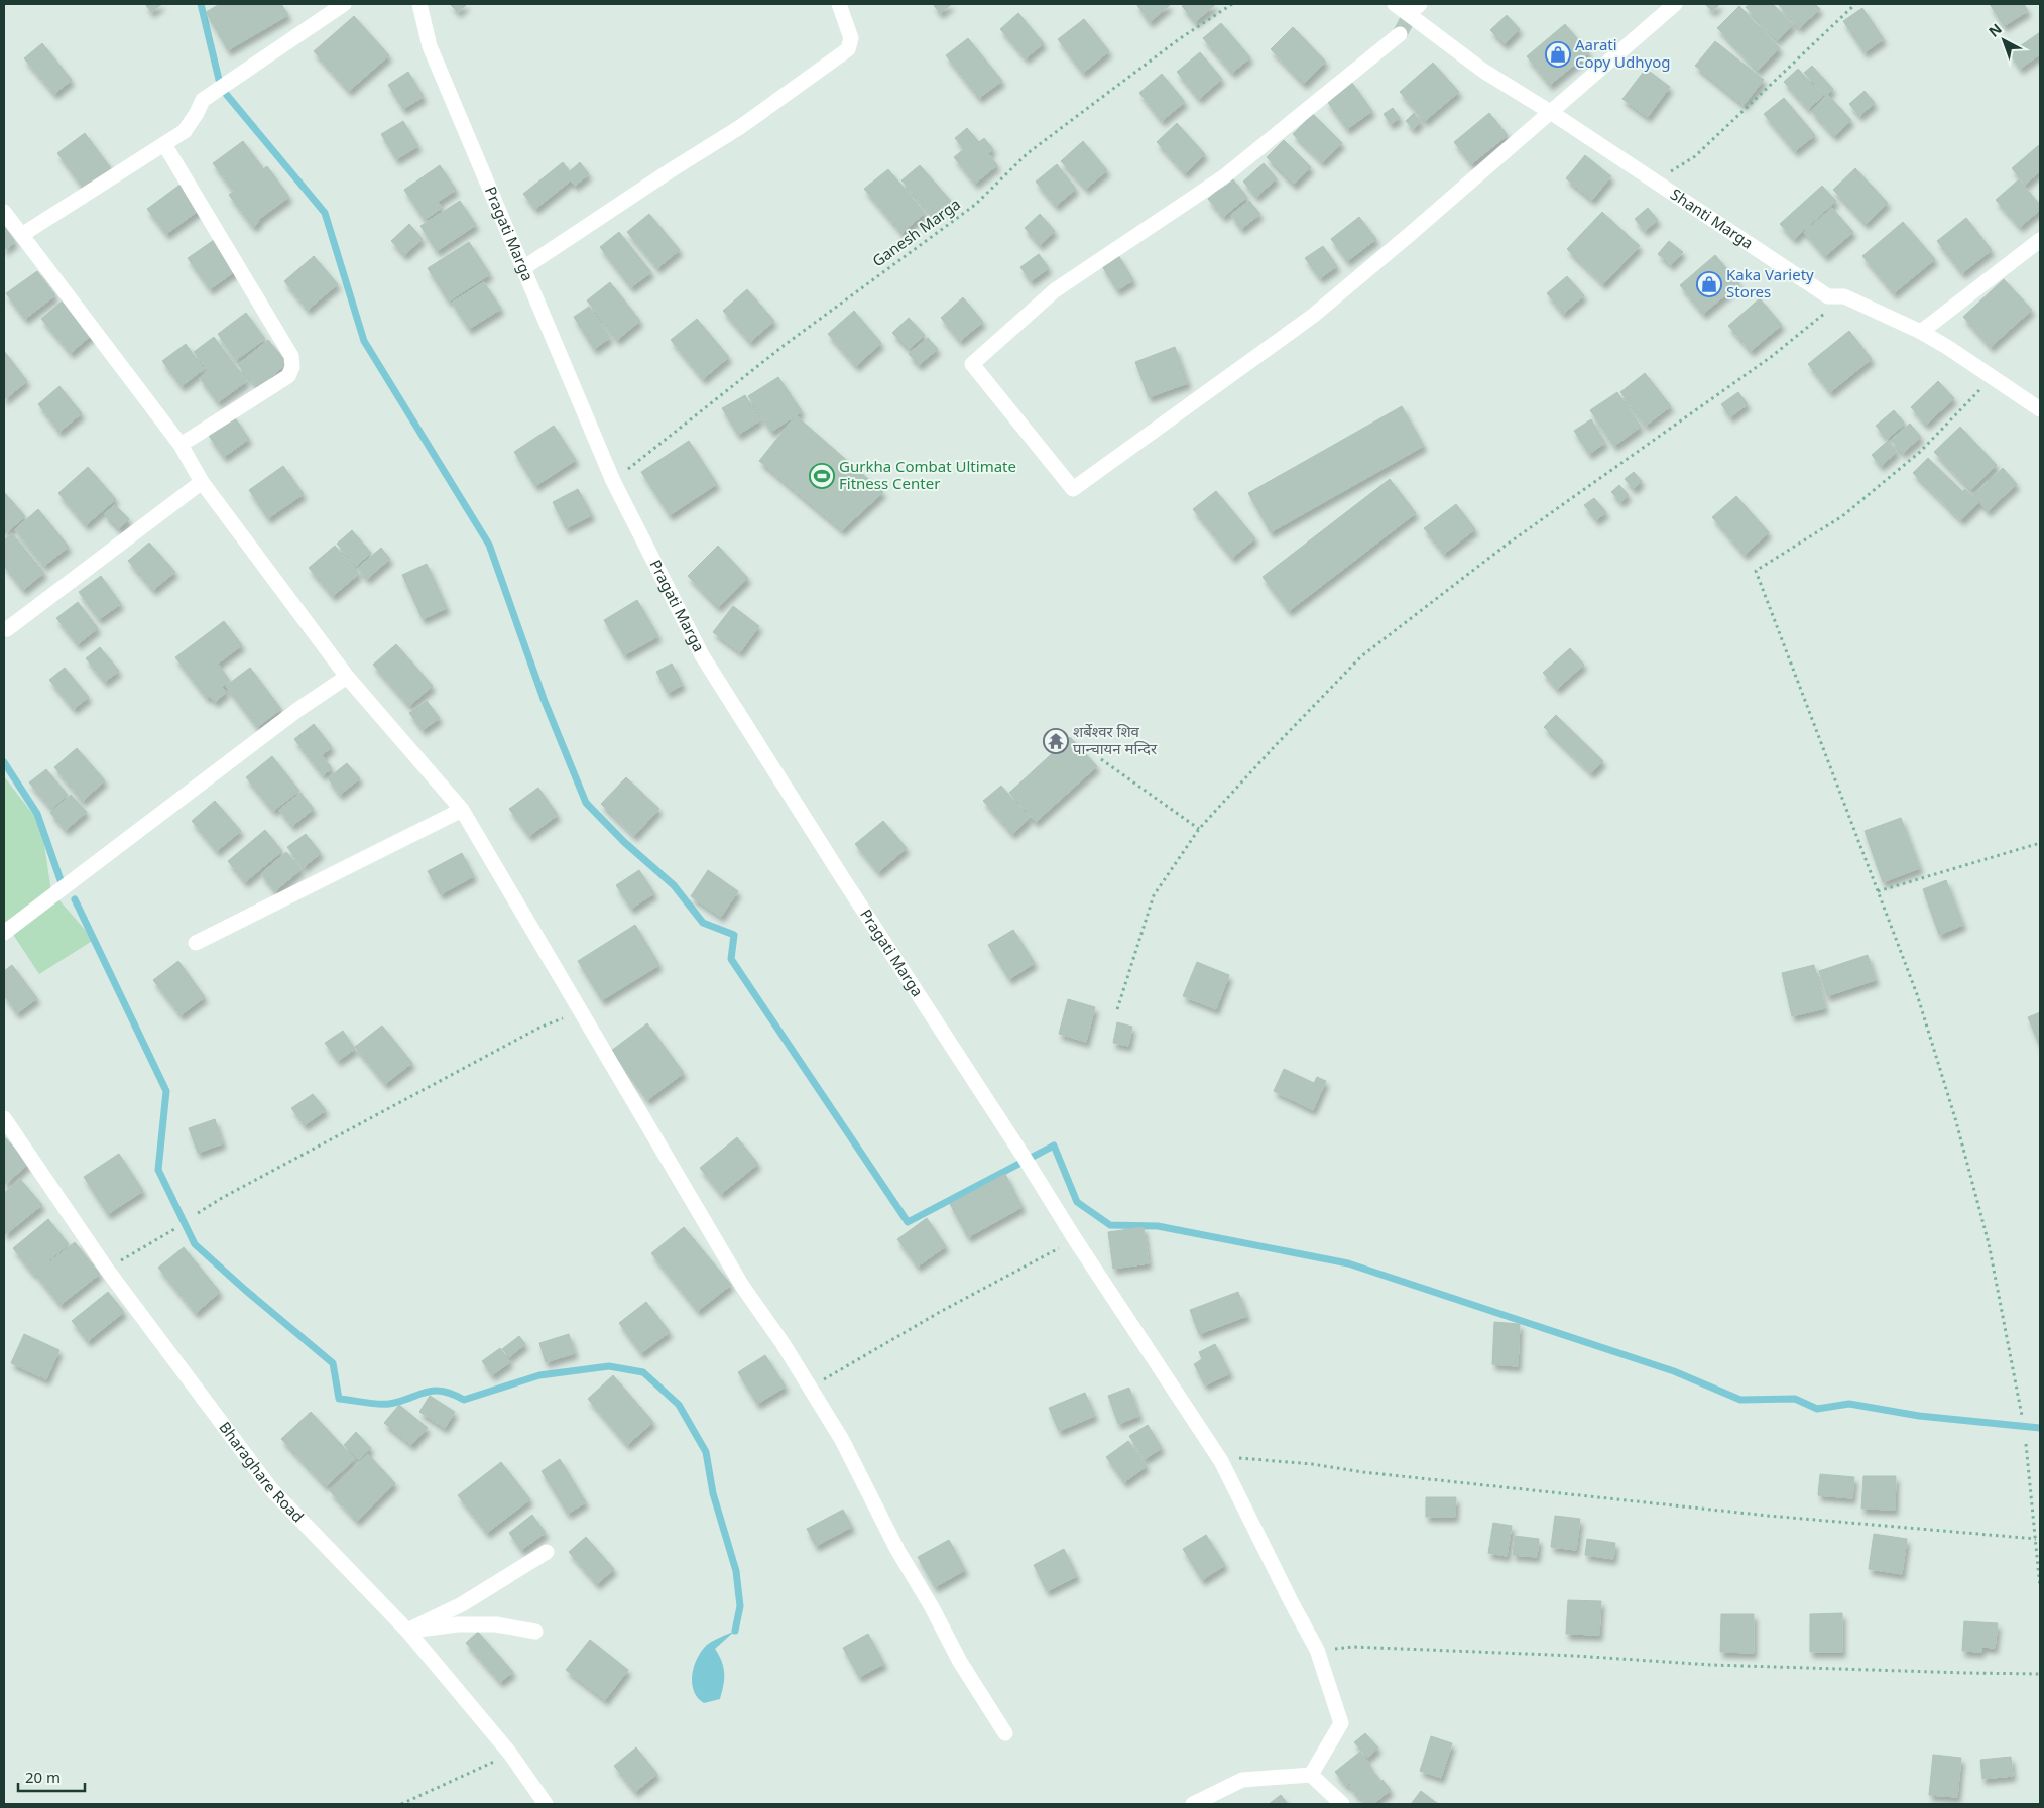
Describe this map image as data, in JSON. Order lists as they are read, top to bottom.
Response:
{
  "streets": {
    "street": ["Shanti Marga", "Pragati Marga", "Bharaghare Road"],
    "path": ["Ganesh Marga"]
  },
  "crossings": [
    ["Ganesh Marga", "Pragati Marga"]
  ],
  "places": {
    "shop": ["Aarati Copy Udhyog", "Kaka Variety Stores"],
    "sports": ["Gurkha Combat Ultimate Fitness Center"],
    "temple": ["शर्बेश्वर शिव पान्चायन मन्दिर"]
  },
  "scale_bar": "20 m",
  "north": "top left"
}
